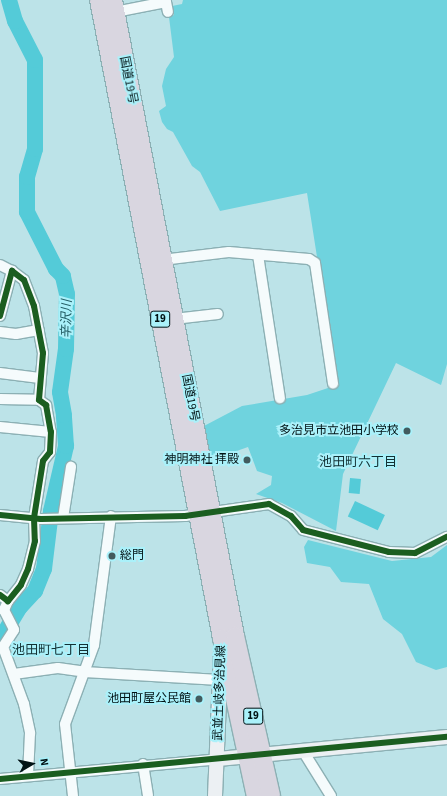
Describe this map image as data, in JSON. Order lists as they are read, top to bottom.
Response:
{
  "streets": {
    "highway": ["国道19号", "19"],
    "street": ["武並土岐多治見線"]
  },
  "crossings": [
    ["国道19号", "武並土岐多治見線"]
  ],
  "districts": ["池田町六丁目", "池田町七丁目"],
  "water": ["辛沢川"],
  "places": [
    "多治見市立池田小学校",
    "神明神社 拝殿",
    "総門",
    "池田町屋公民館"
  ],
  "north": "right"
}
